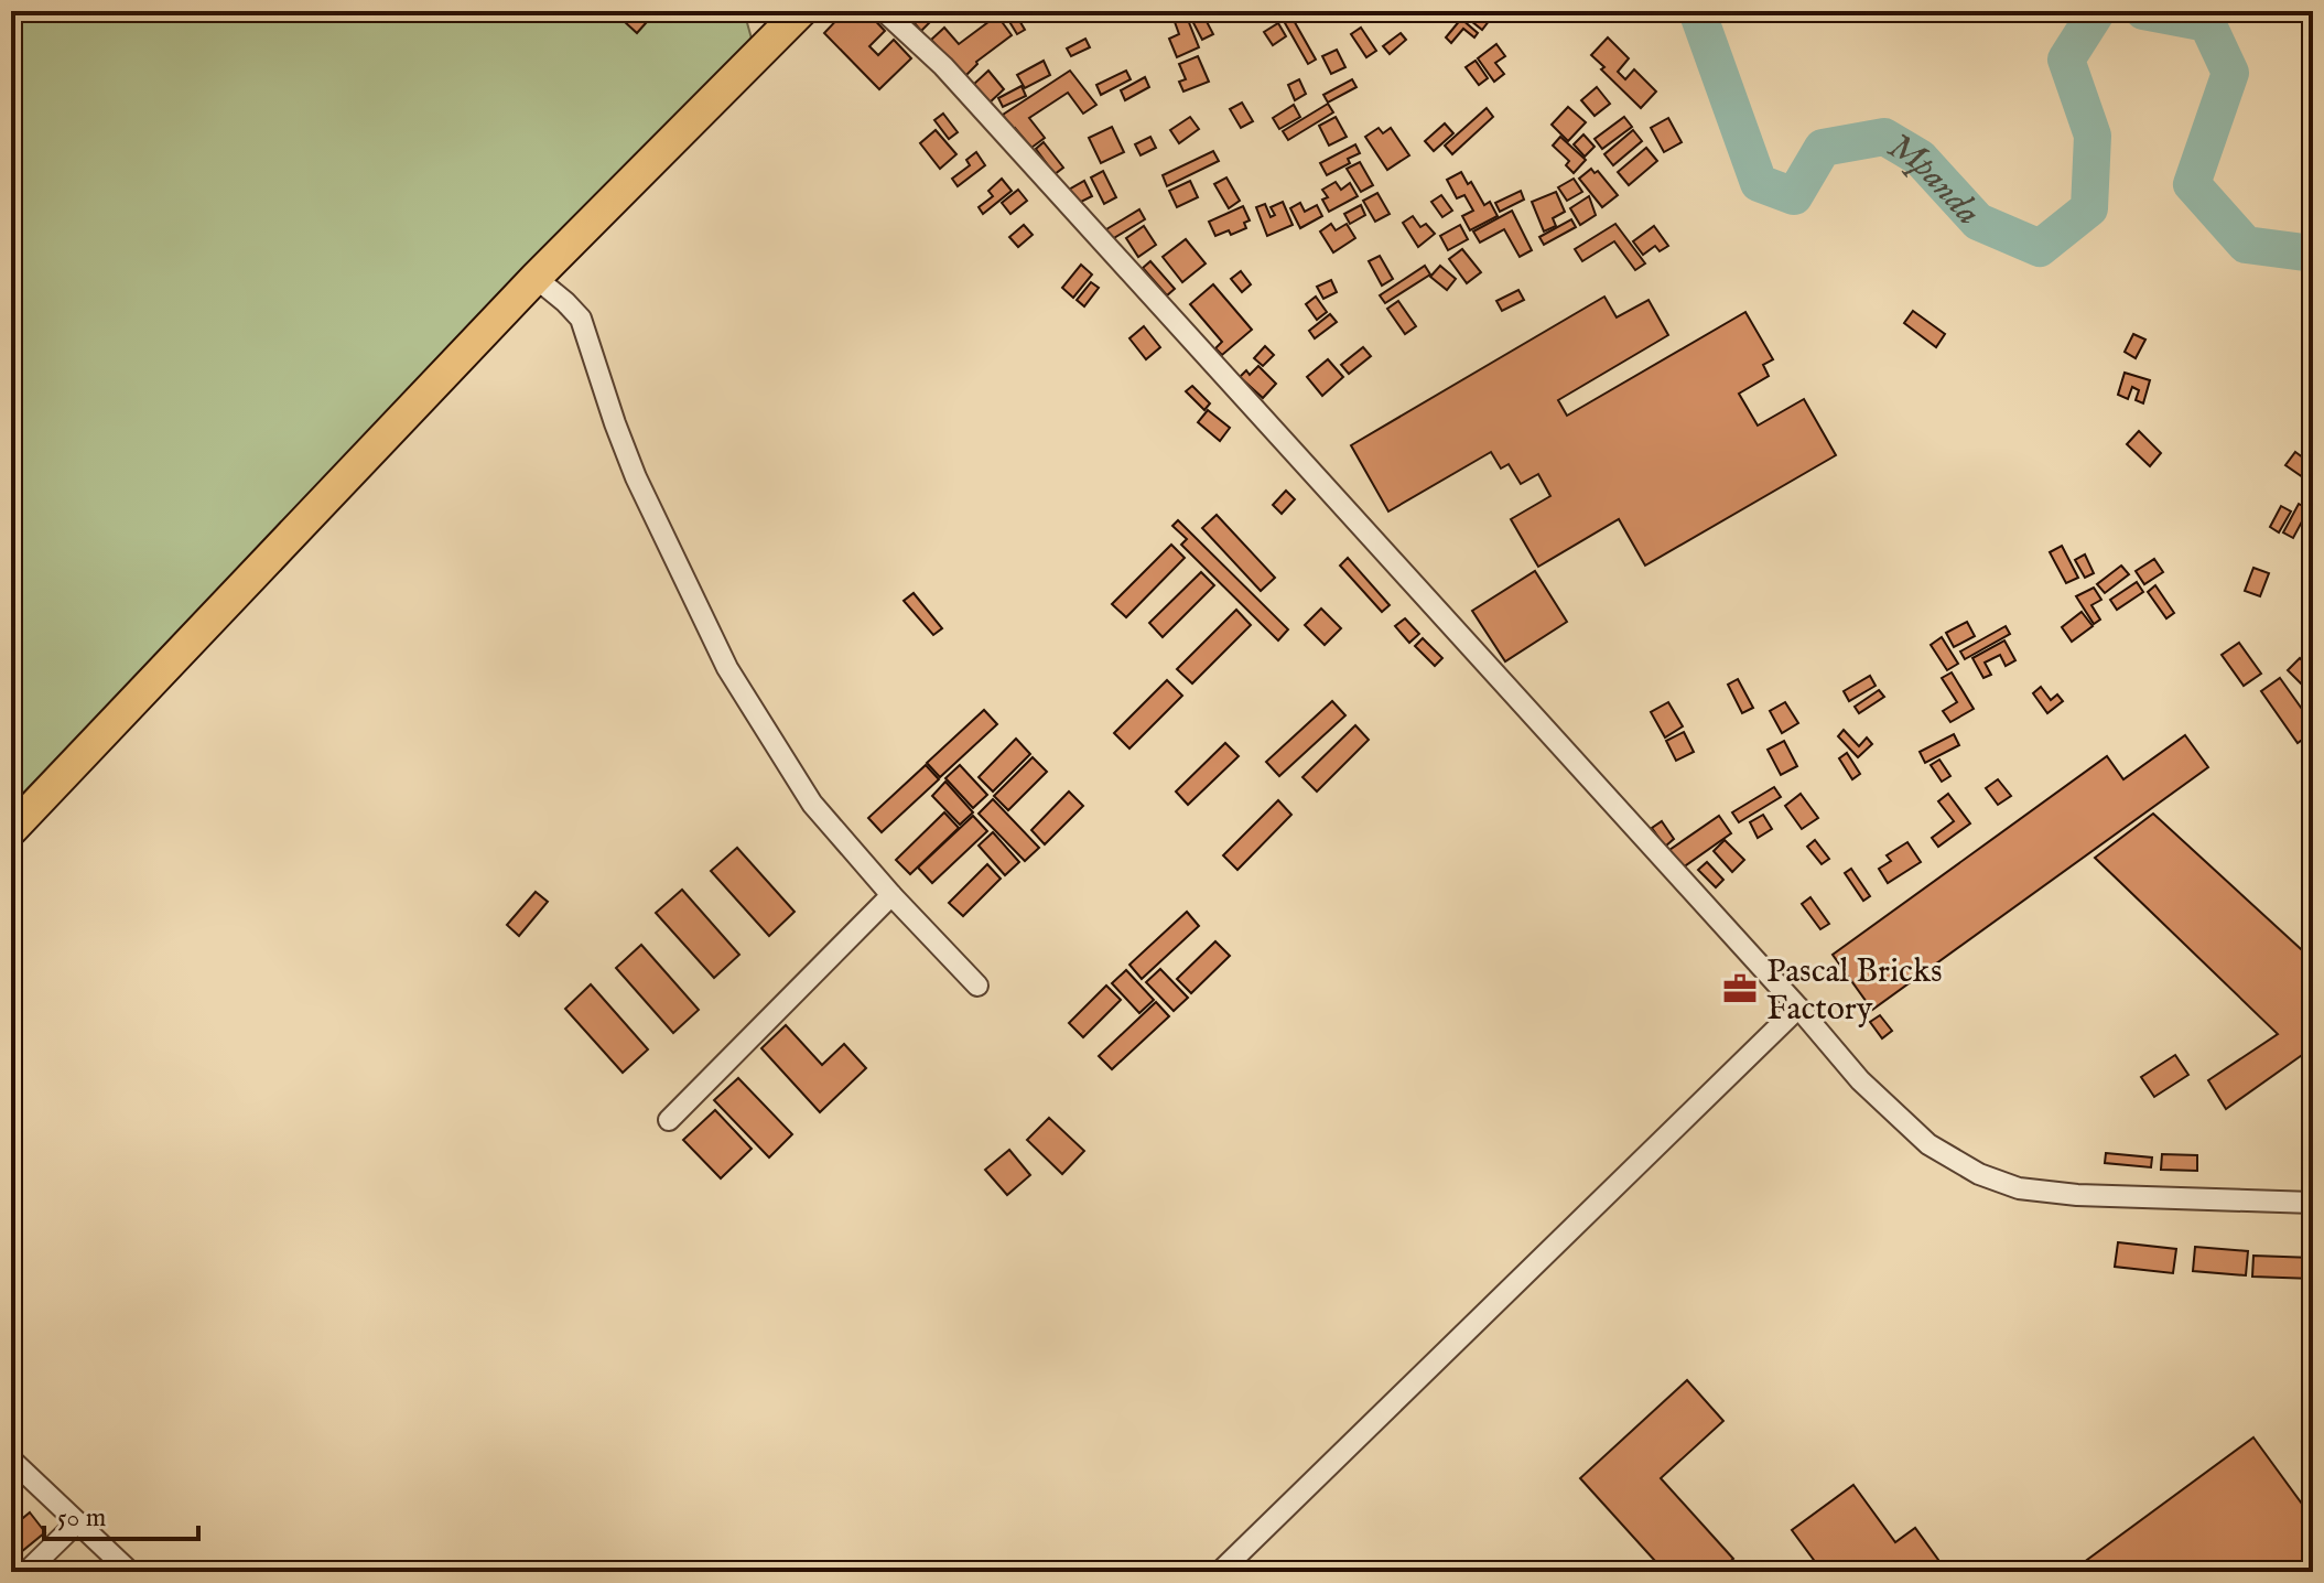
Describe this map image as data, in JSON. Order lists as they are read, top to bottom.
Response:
{
  "water": ["Mpanda"],
  "places": {
    "office": ["Pascal Bricks Factory"]
  },
  "scale_bar": "50 m"
}
